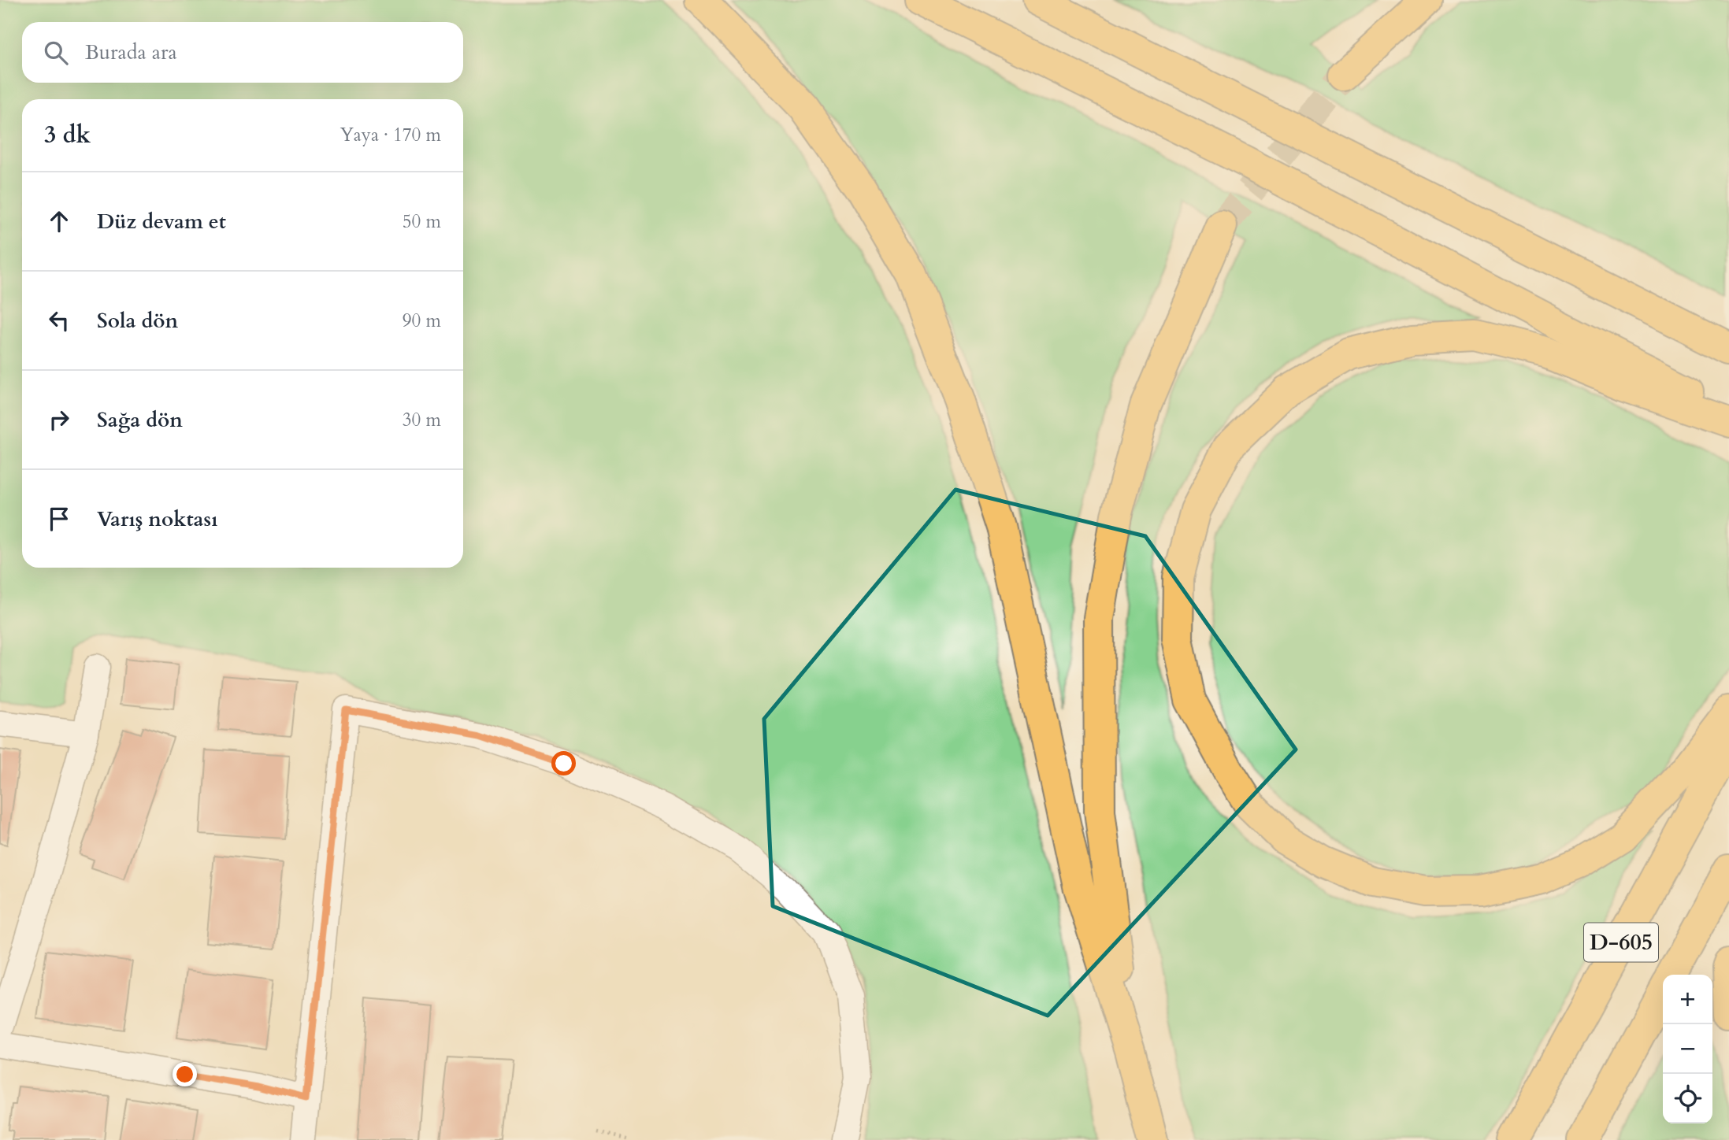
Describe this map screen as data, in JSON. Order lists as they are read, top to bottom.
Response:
{
  "streets": {
    "highway": ["D-605"]
  },
  "page": {
    "search": "Burada ara",
    "heading": ["3 dk", "Yaya · 170 m"],
    "list": [
      ["Düz devam et", "50 m"],
      ["Sola dön", "90 m"],
      ["Sağa dön", "30 m"],
      "Varış noktası"
    ],
    "map_buttons": ["+", "−"]
  }
}
